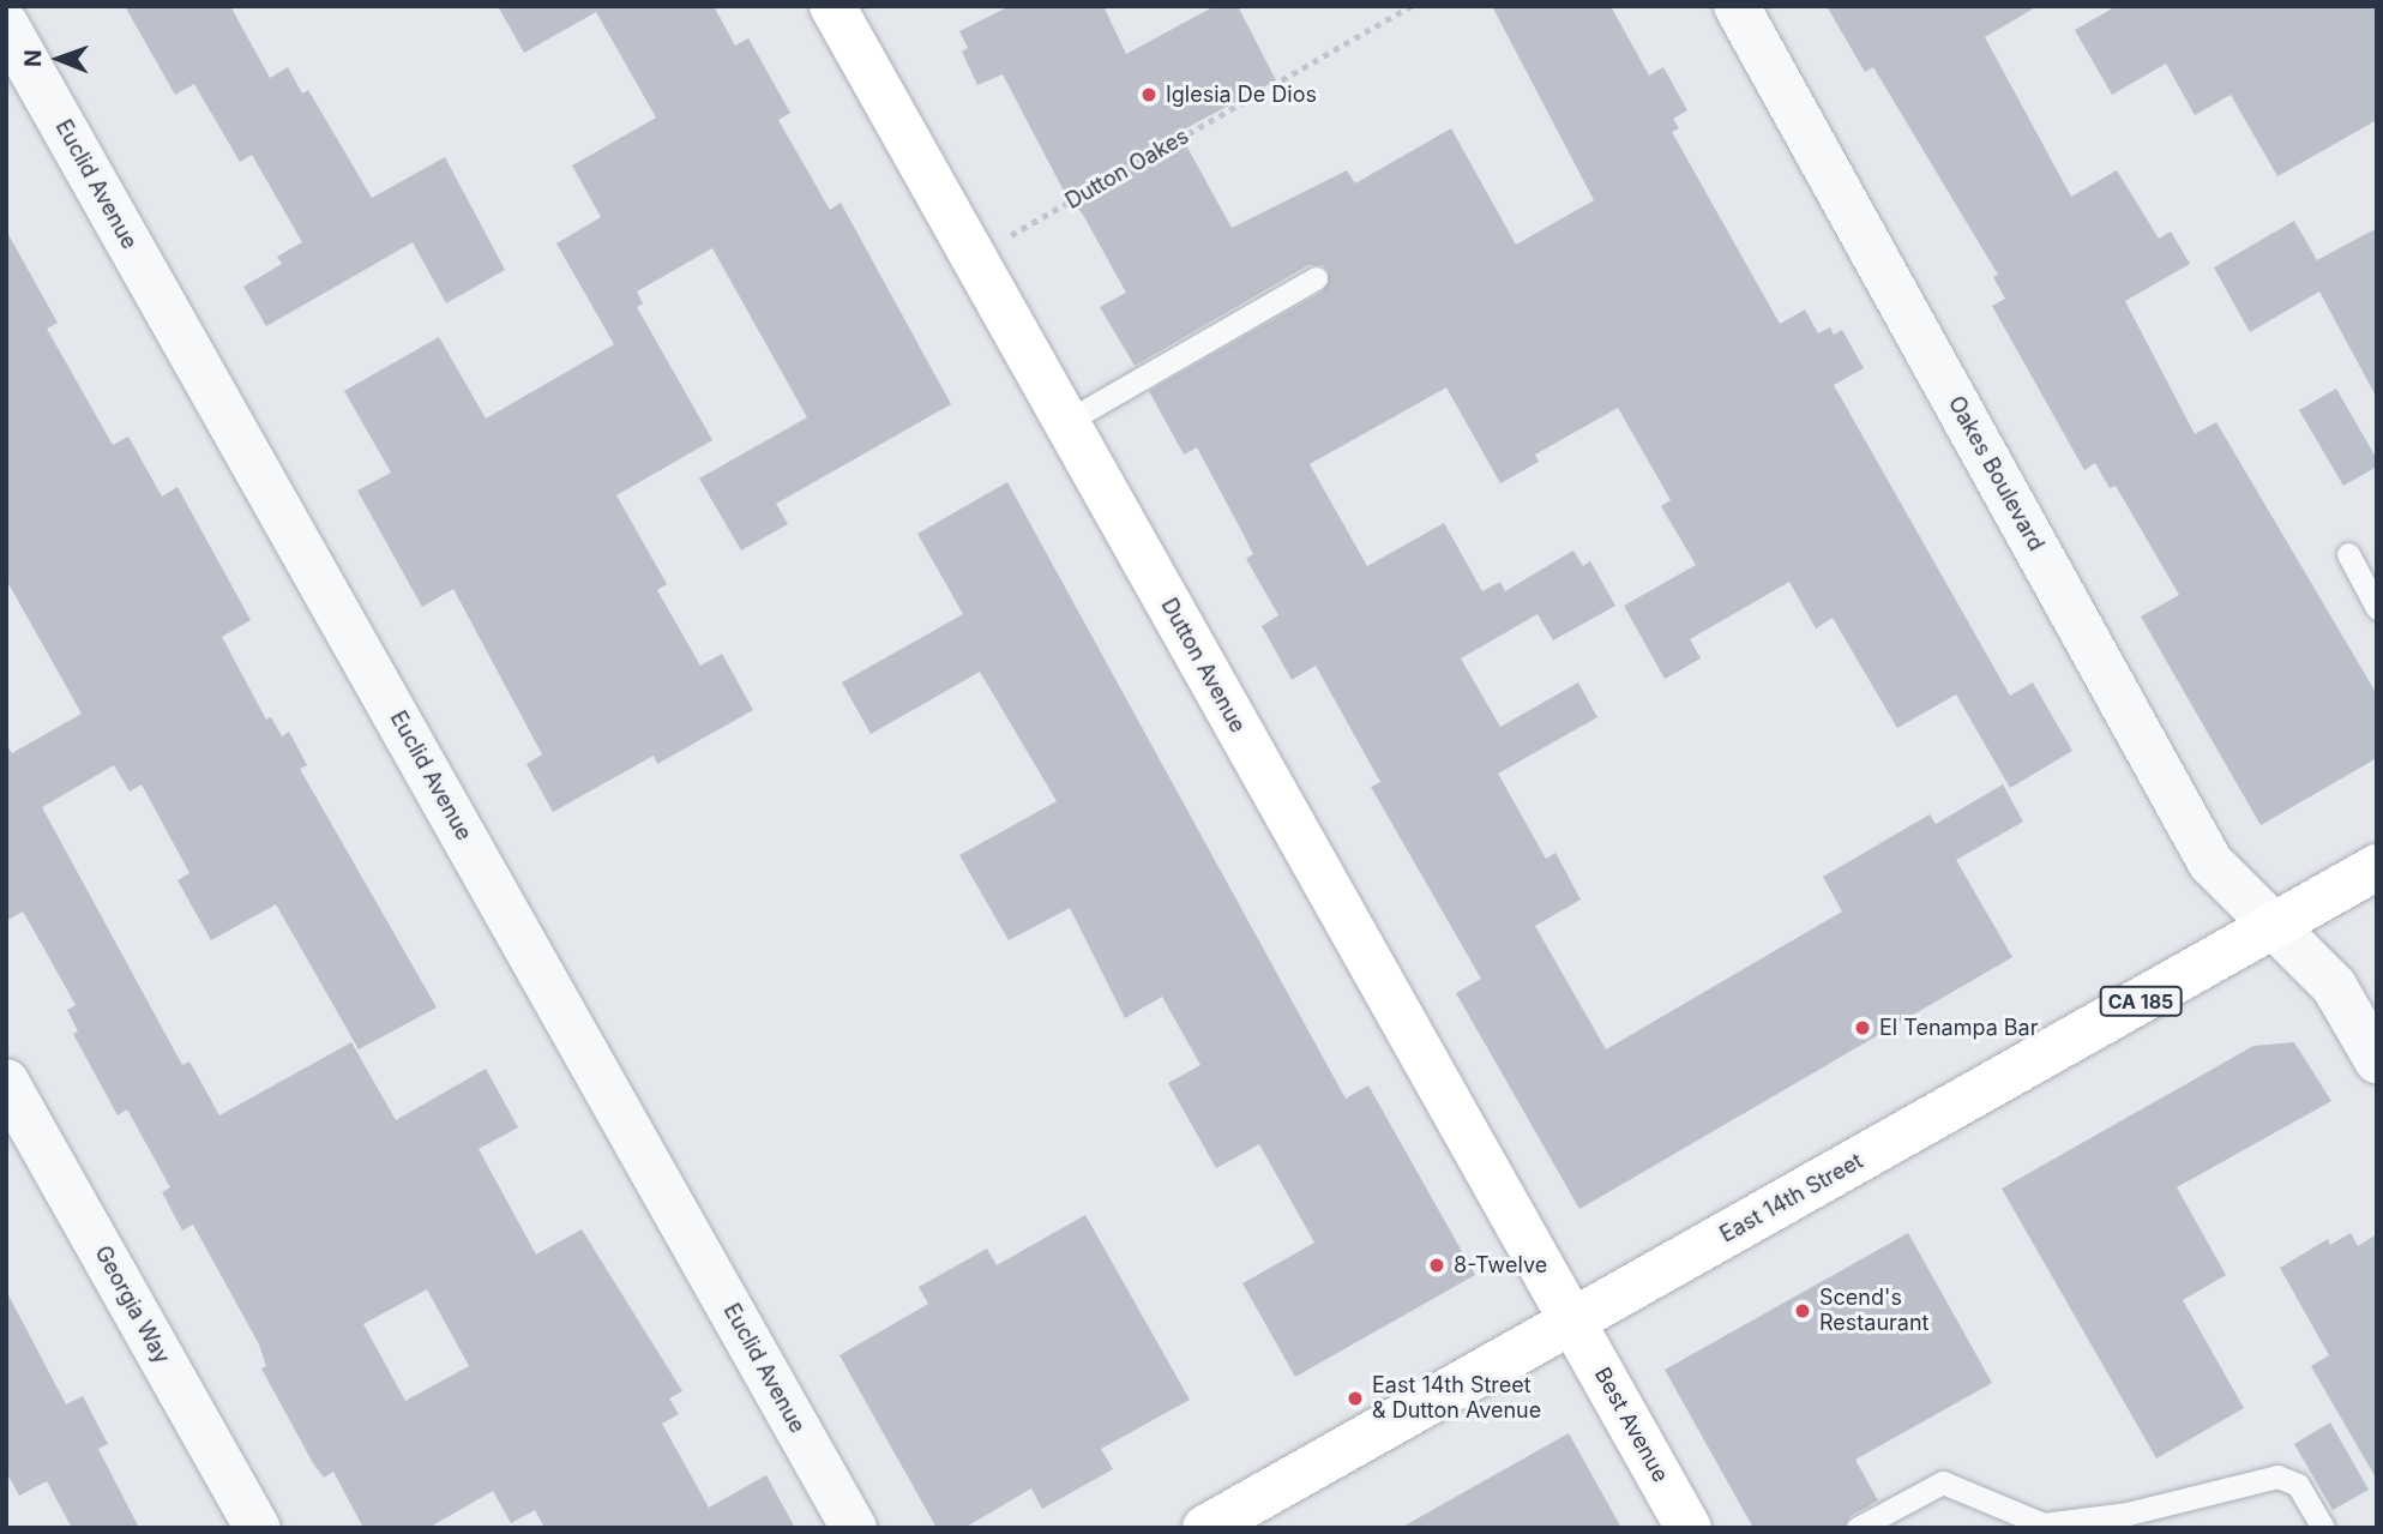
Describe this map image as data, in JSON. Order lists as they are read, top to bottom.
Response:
{
  "streets": {
    "street": [
      "Euclid Avenue",
      "Oakes Boulevard",
      "Dutton Avenue",
      "CA 185",
      "East 14th Street",
      "Georgia Way",
      "Best Avenue"
    ],
    "path": ["Dutton Oakes"]
  },
  "crossings": [
    ["Dutton Oakes", "Dutton Avenue"],
    ["Oakes Boulevard", "East 14th Street"],
    ["Dutton Avenue", "East 14th Street"],
    ["Dutton Avenue", "Best Avenue"],
    ["East 14th Street", "Best Avenue"]
  ],
  "places": [
    "Iglesia De Dios",
    "El Tenampa Bar",
    "8-Twelve",
    "Scend's Restaurant",
    "East 14th Street & Dutton Avenue"
  ],
  "north": "left"
}
